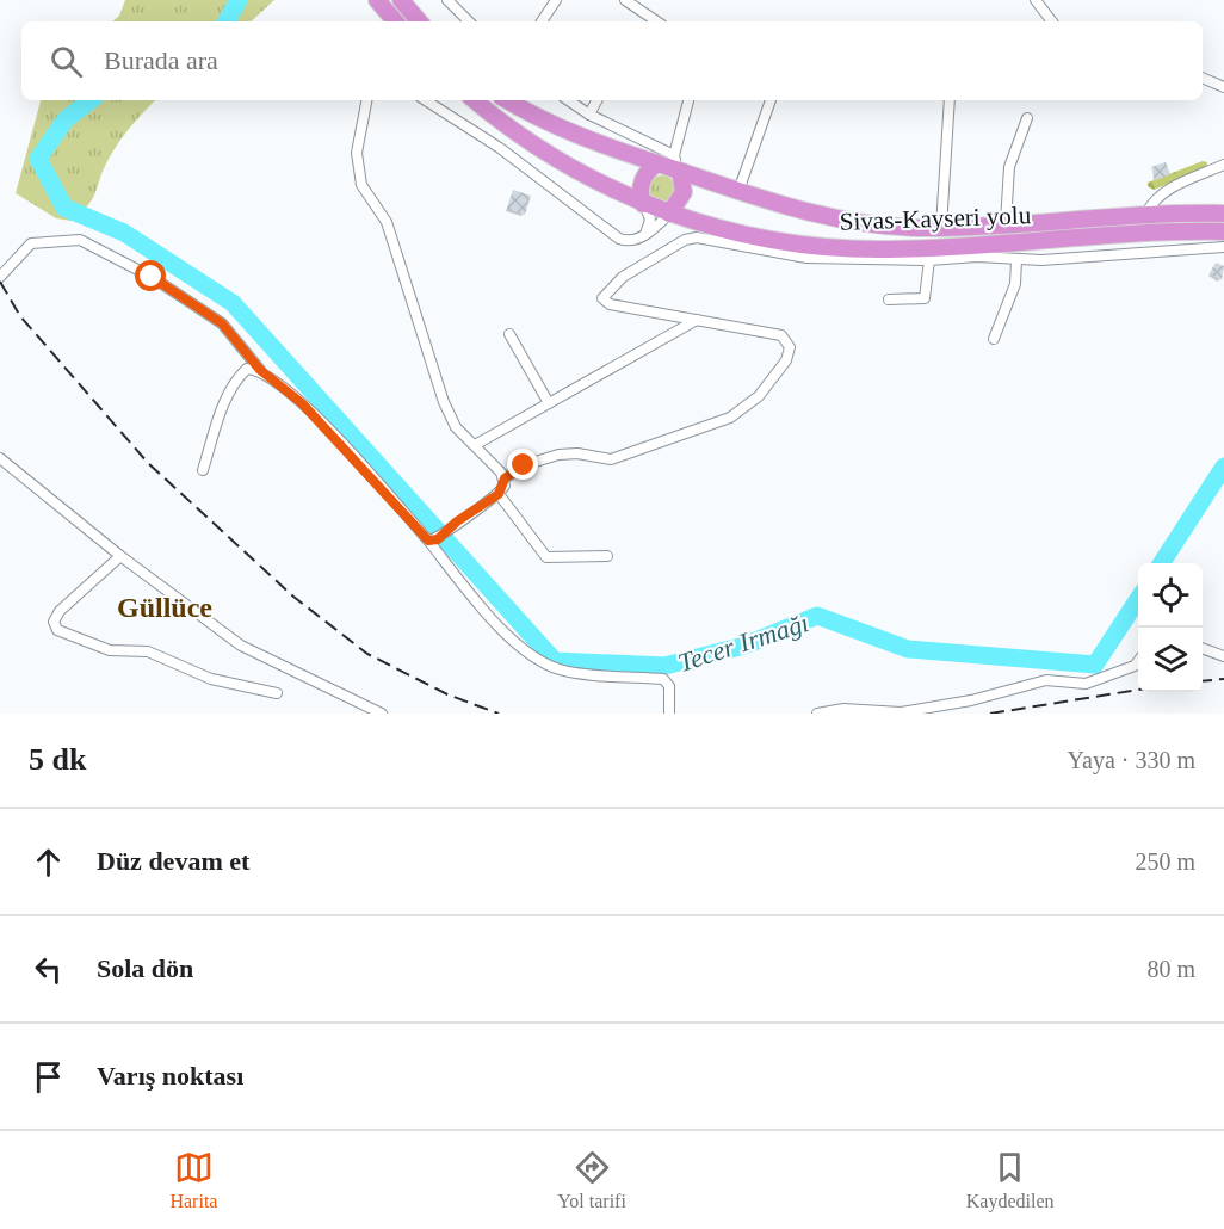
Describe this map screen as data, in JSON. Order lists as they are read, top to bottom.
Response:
{
  "streets": {
    "highway": ["Sivas-Kayseri yolu"]
  },
  "districts": ["Güllüce"],
  "water": ["Tecer Irmağı"],
  "page": {
    "search": "Burada ara",
    "heading": ["5 dk", "Yaya · 330 m"],
    "list": [
      ["Düz devam et", "250 m"],
      ["Sola dön", "80 m"],
      "Varış noktası"
    ],
    "nav": ["Harita", "Yol tarifi", "Kaydedilen"]
  }
}
